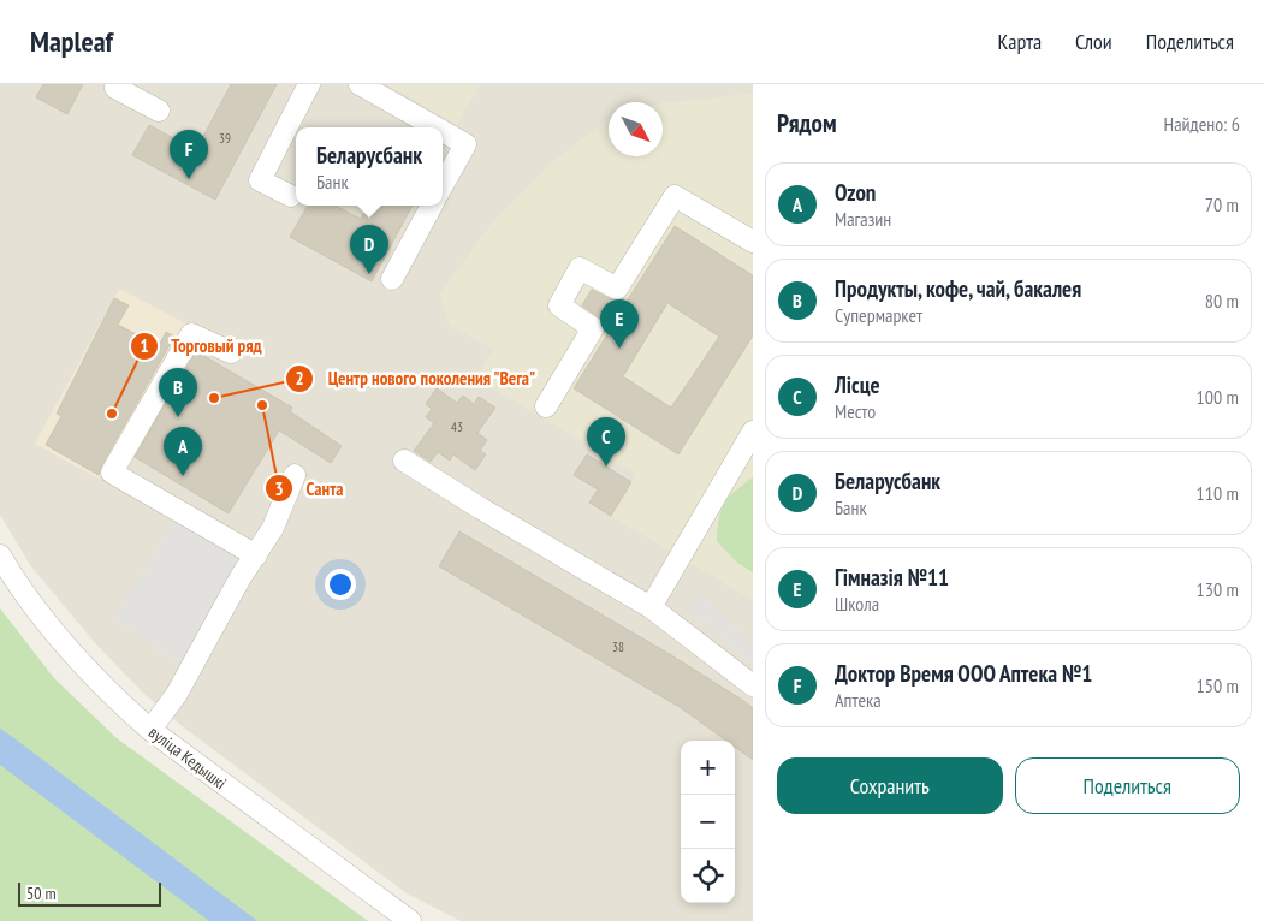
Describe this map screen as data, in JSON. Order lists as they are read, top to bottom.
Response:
{
  "streets": {
    "street": ["вуліца Кедышкі"]
  },
  "places": ["Центр нового поколения \"Вега\"", "Санта", "Торговый ряд"],
  "house_numbers": ["39", "43", "38"],
  "scale_bar": "50 m",
  "north": "bottom right",
  "page": {
    "header": "Mapleaf",
    "nav": ["Карта", "Слои", "Поделиться"],
    "heading": ["Рядом", "Найдено: 6"],
    "popup": ["Беларусбанк", "Банк"],
    "pins": [
      "F",
      "D",
      "E",
      "B",
      "C",
      "A"
    ],
    "list": [
      {
        "mark": "A",
        "name": "Ozon",
        "note": "Магазин",
        "value": "70 m"
      },
      {
        "mark": "B",
        "name": "Продукты, кофе, чай, бакалея",
        "note": "Супермаркет",
        "value": "80 m"
      },
      {
        "mark": "C",
        "name": "Лісце",
        "note": "Место",
        "value": "100 m"
      },
      {
        "mark": "D",
        "name": "Беларусбанк",
        "note": "Банк",
        "value": "110 m"
      },
      {
        "mark": "E",
        "name": "Гімназія №11",
        "note": "Школа",
        "value": "130 m"
      },
      {
        "mark": "F",
        "name": "Доктор Время ООО Аптека №1",
        "note": "Аптека",
        "value": "150 m"
      }
    ],
    "buttons": ["Сохранить", "Поделиться"],
    "map_buttons": ["+", "−"],
    "scale": "50 m"
  }
}
